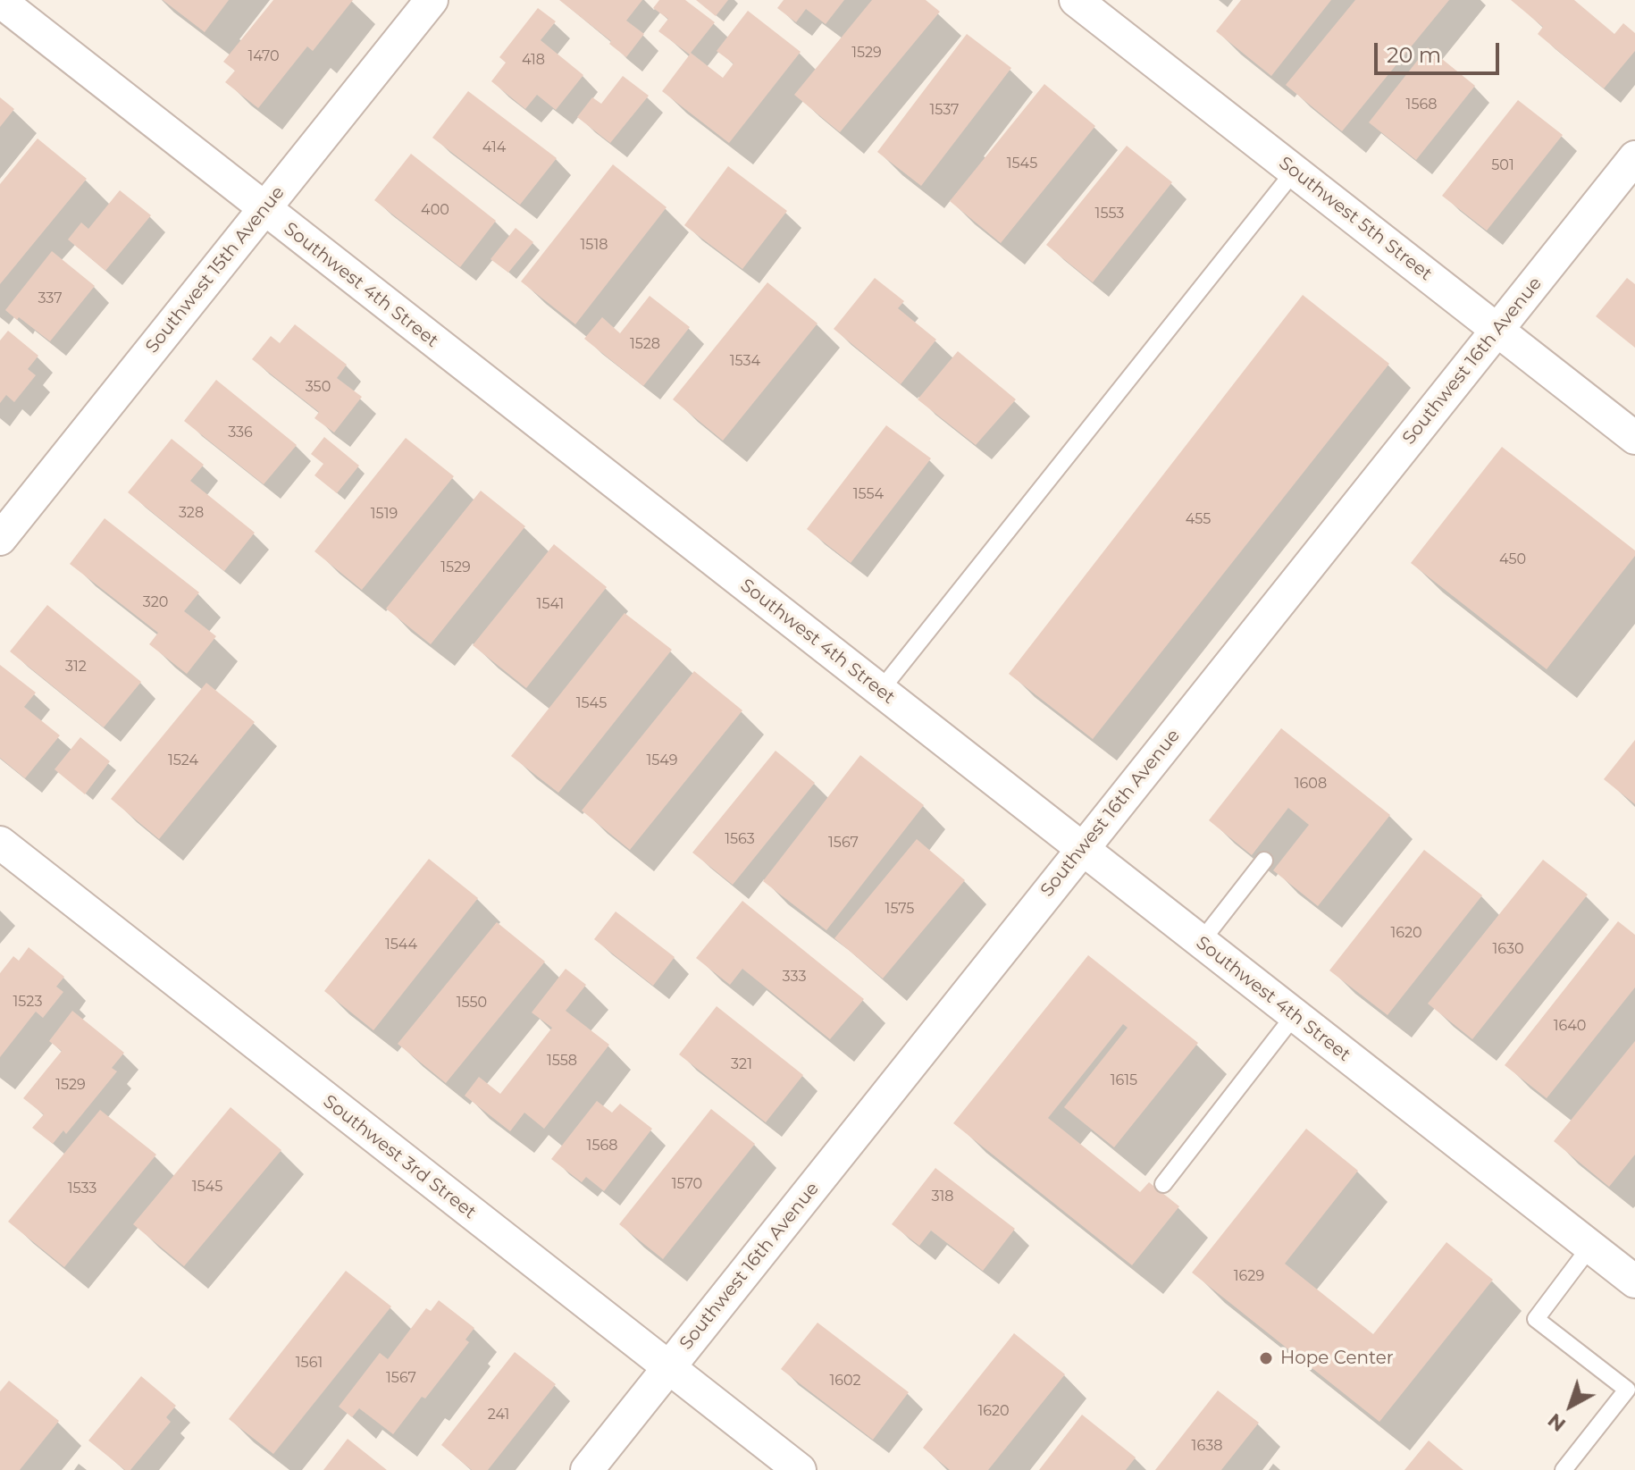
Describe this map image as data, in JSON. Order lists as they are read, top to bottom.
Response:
{
  "streets": {
    "street": [
      "Southwest 5th Street",
      "Southwest 15th Avenue",
      "Southwest 4th Street",
      "Southwest 16th Avenue",
      "Southwest 3rd Street"
    ]
  },
  "crossings": [
    ["Southwest 5th Street", "Southwest 16th Avenue"],
    ["Southwest 15th Avenue", "Southwest 4th Street"],
    ["Southwest 4th Street", "Southwest 16th Avenue"],
    ["Southwest 16th Avenue", "Southwest 3rd Street"]
  ],
  "places": ["Hope Center"],
  "house_numbers": [
    "1529",
    "1470",
    "418",
    "1568",
    "1537",
    "414",
    "1545",
    "501",
    "400",
    "1553",
    "1518",
    "337",
    "1528",
    "1534",
    "350",
    "336",
    "1554",
    "328",
    "1519",
    "455",
    "450",
    "1529",
    "320",
    "1541",
    "312",
    "1545",
    "1524",
    "1549",
    "1608",
    "1563",
    "1567",
    "1575",
    "1620",
    "1544",
    "1630",
    "333",
    "1523",
    "1550",
    "1640",
    "1558",
    "321",
    "1615",
    "1529",
    "1568",
    "1570",
    "1545",
    "1533",
    "318",
    "1629",
    "1561",
    "1567",
    "1602",
    "1620",
    "241",
    "1638"
  ],
  "scale_bar": "20 m",
  "north": "bottom left"
}
